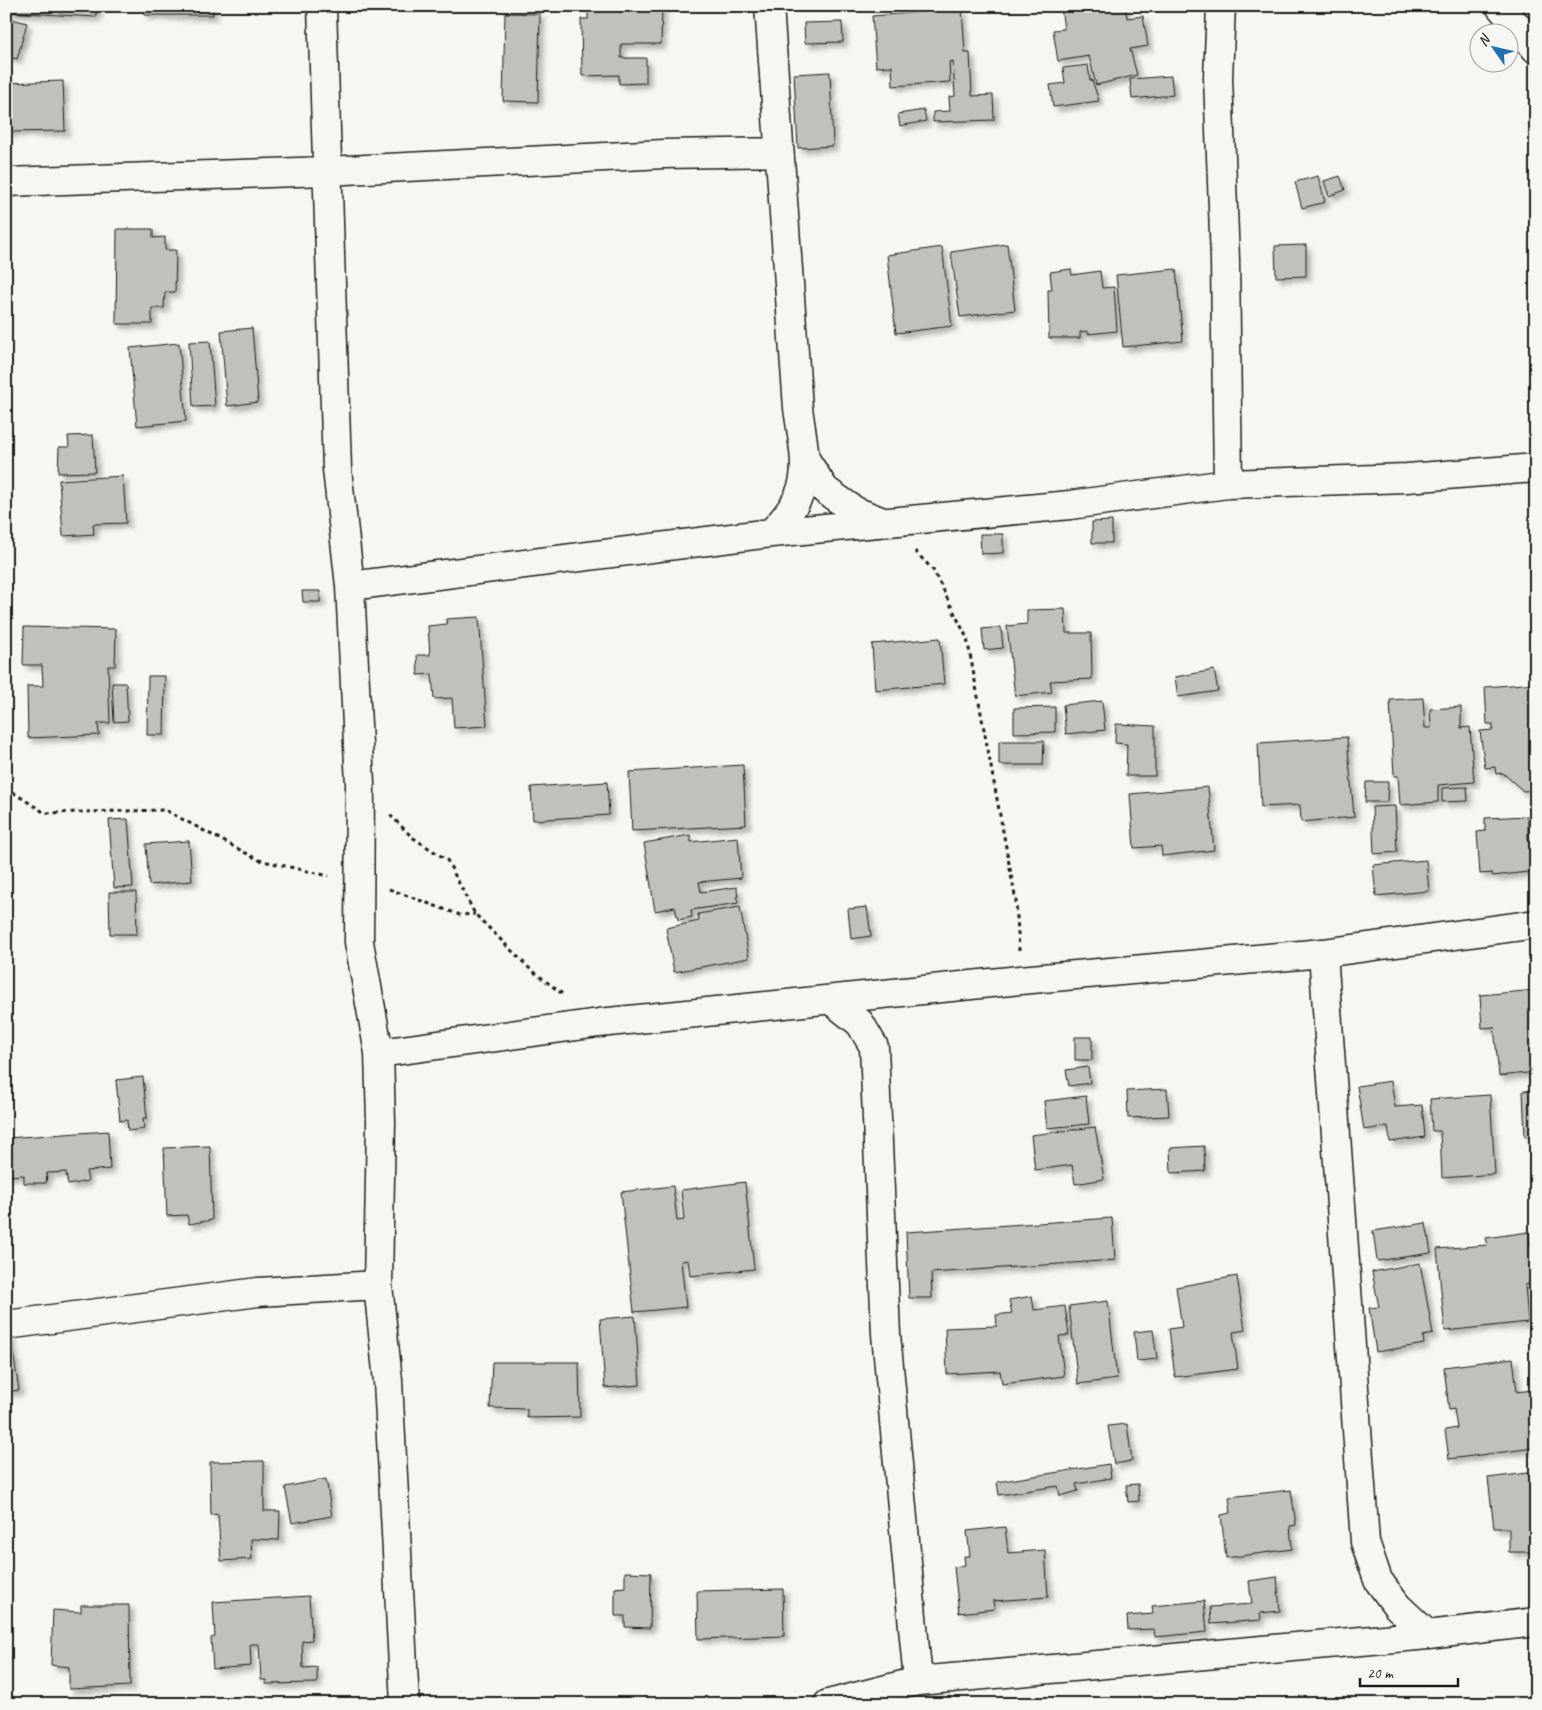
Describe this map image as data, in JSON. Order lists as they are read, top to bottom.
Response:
{
  "scale_bar": "20 m",
  "north": "top left"
}
